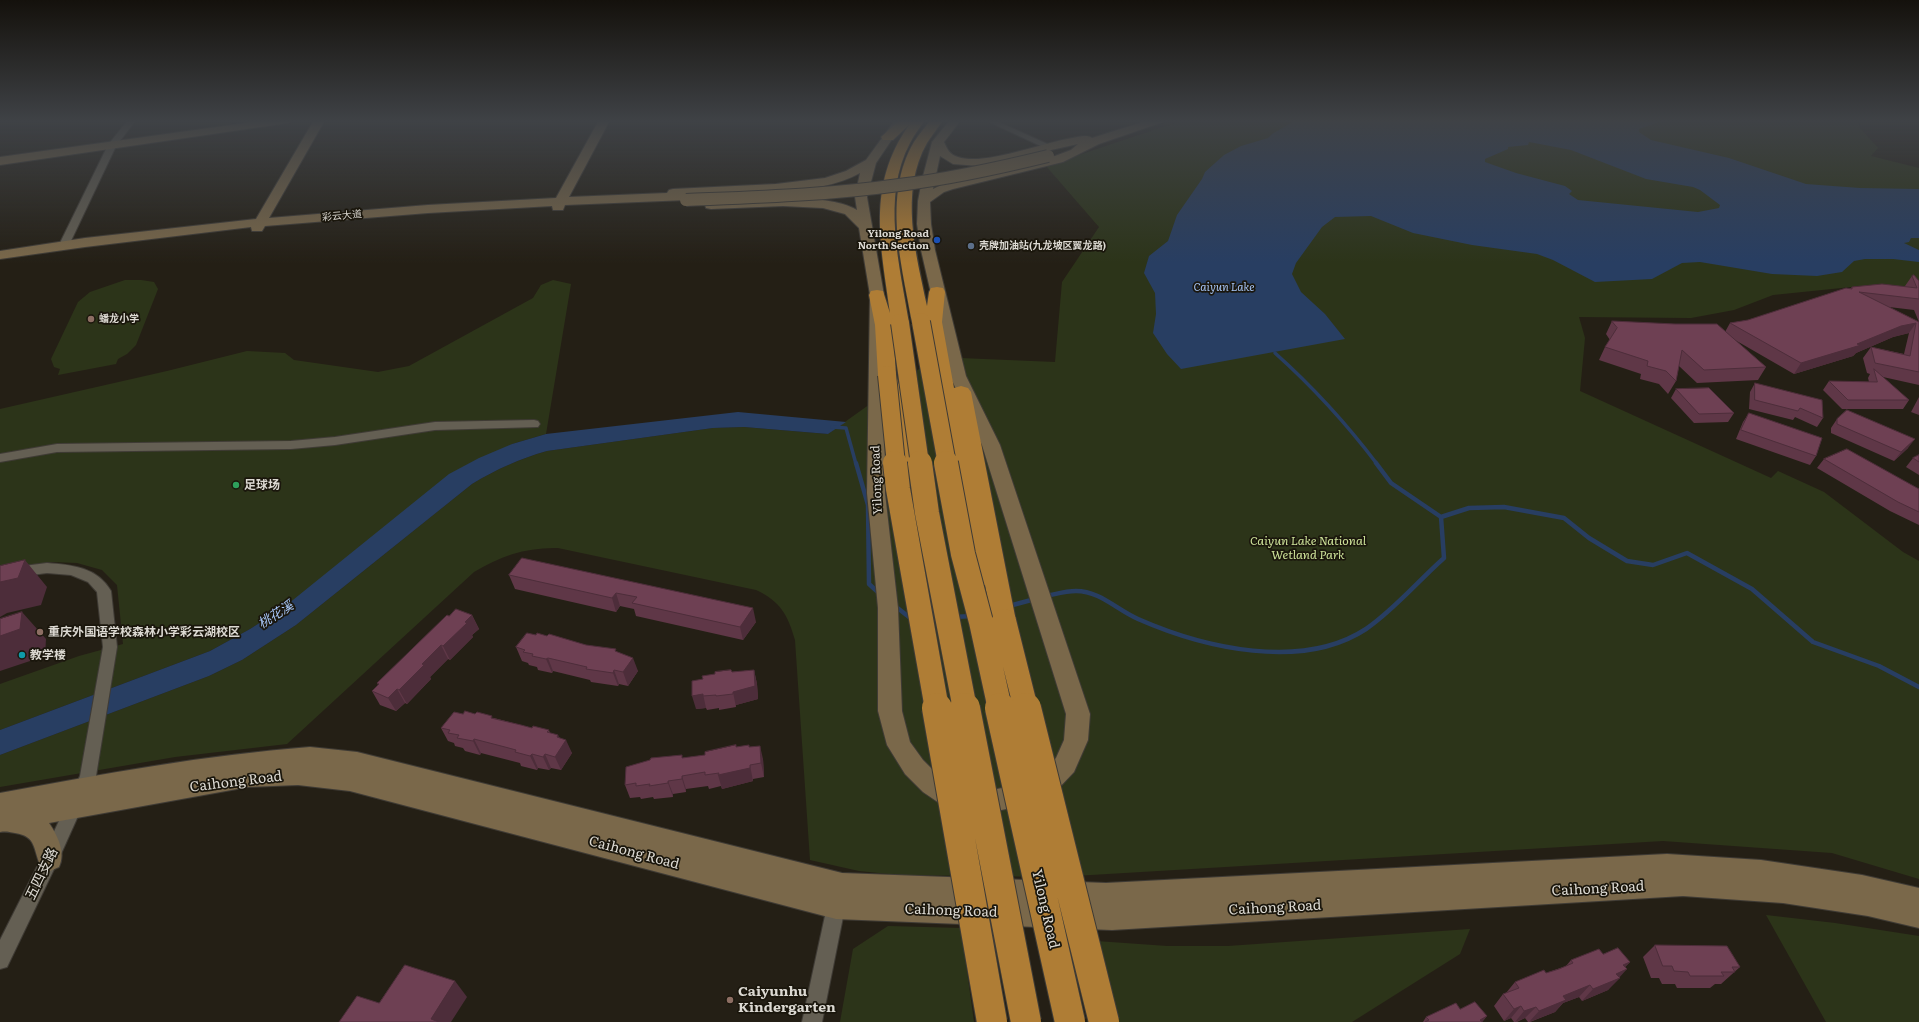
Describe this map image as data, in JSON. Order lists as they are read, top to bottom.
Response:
{
  "streets": {
    "highway": ["Yilong Road"],
    "main road": ["彩云大道", "Caihong Road"],
    "street": ["五四支路"]
  },
  "crossings": [
    ["Caihong Road", "五四支路"]
  ],
  "water": ["Caiyun Lake", "桃花溪"],
  "parks": ["Caiyun Lake National Wetland Park"],
  "places": [
    "Yilong Road North Section",
    "壳牌加油站(九龙坡区翼龙路)",
    "蟠龙小学",
    "足球场",
    "重庆外国语学校森林小学彩云湖校区",
    "教学楼",
    "Caiyunhu Kindergarten"
  ]
}
